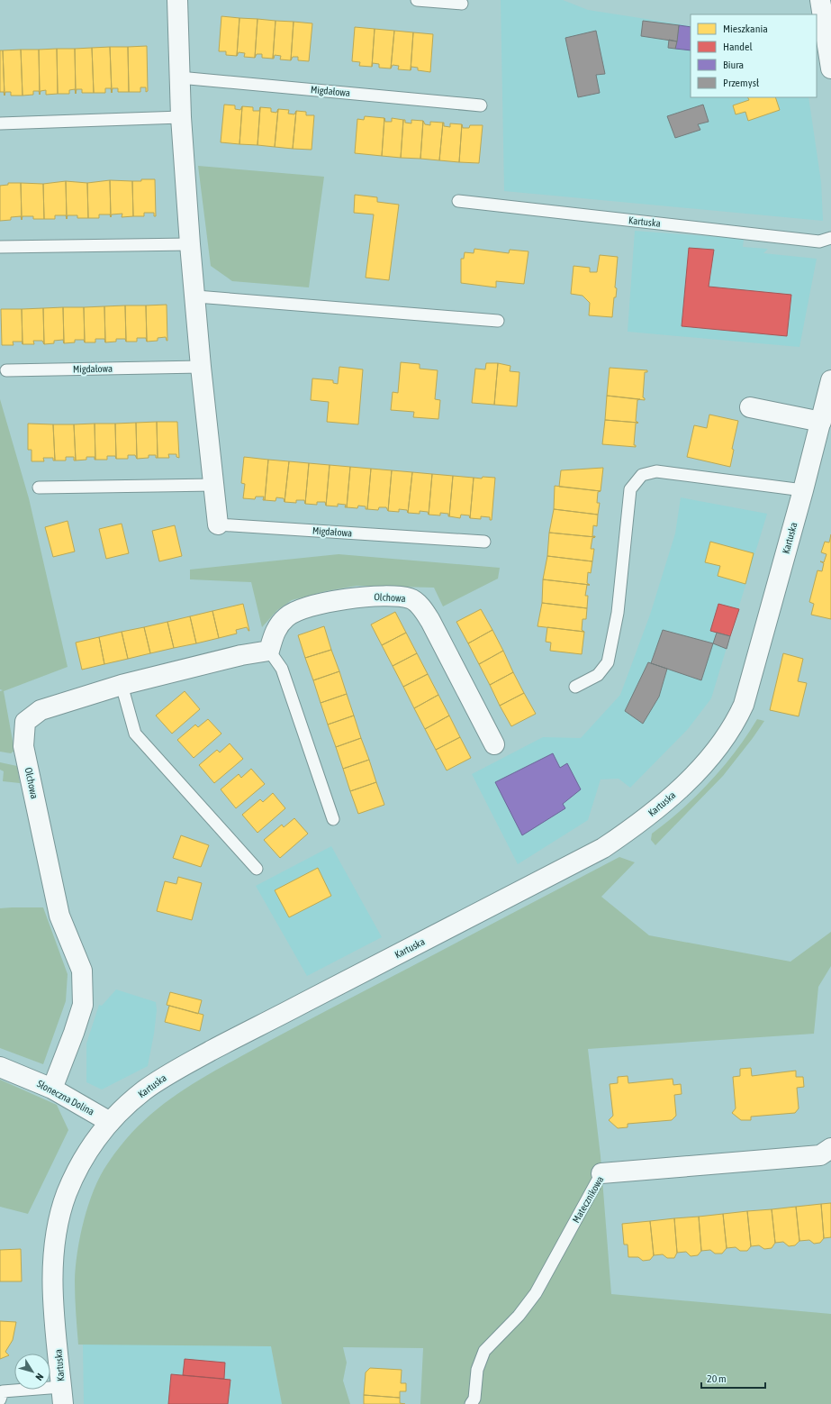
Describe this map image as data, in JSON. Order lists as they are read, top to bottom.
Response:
{
  "streets": {
    "street": [
      "Migdałowa",
      "Kartuska",
      "Olchowa",
      "Słoneczna Dolina",
      "Matecznikowa"
    ]
  },
  "crossings": [
    ["Kartuska", "Słoneczna Dolina"],
    ["Olchowa", "Słoneczna Dolina"]
  ],
  "legend": [
    "Mieszkania",
    "Handel",
    "Biura",
    "Przemysł"
  ],
  "scale_bar": "20 m",
  "north": "bottom right"
}
